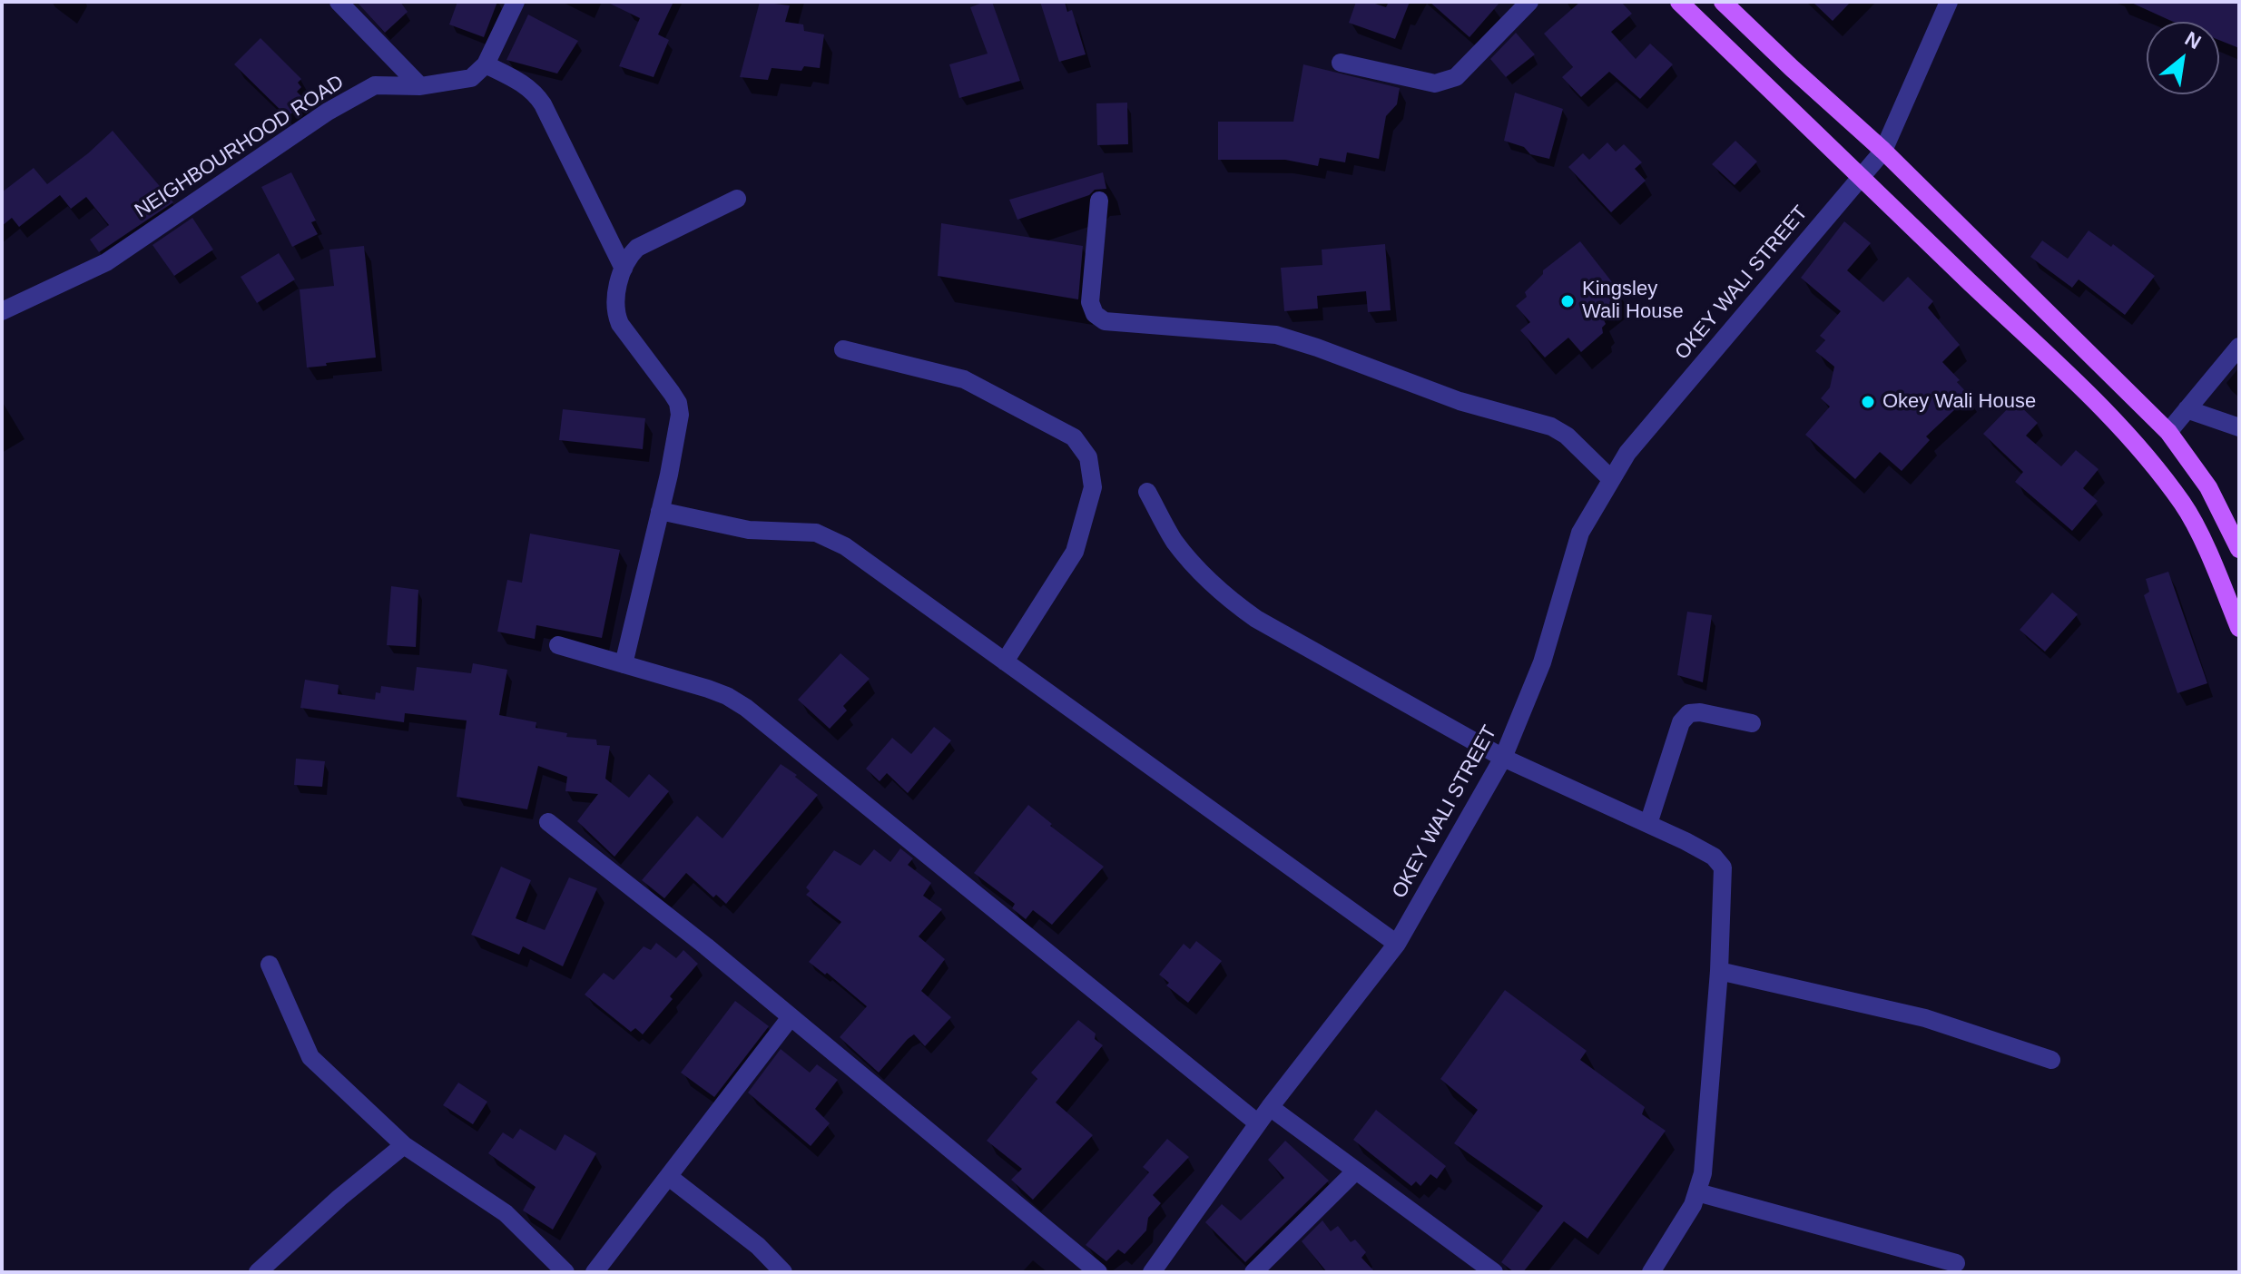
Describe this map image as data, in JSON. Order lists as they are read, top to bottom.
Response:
{
  "streets": {
    "street": ["NEIGHBOURHOOD ROAD", "OKEY WALI STREET"]
  },
  "places": ["Kingsley Wali House", "Okey Wali House"],
  "north": "top right"
}
